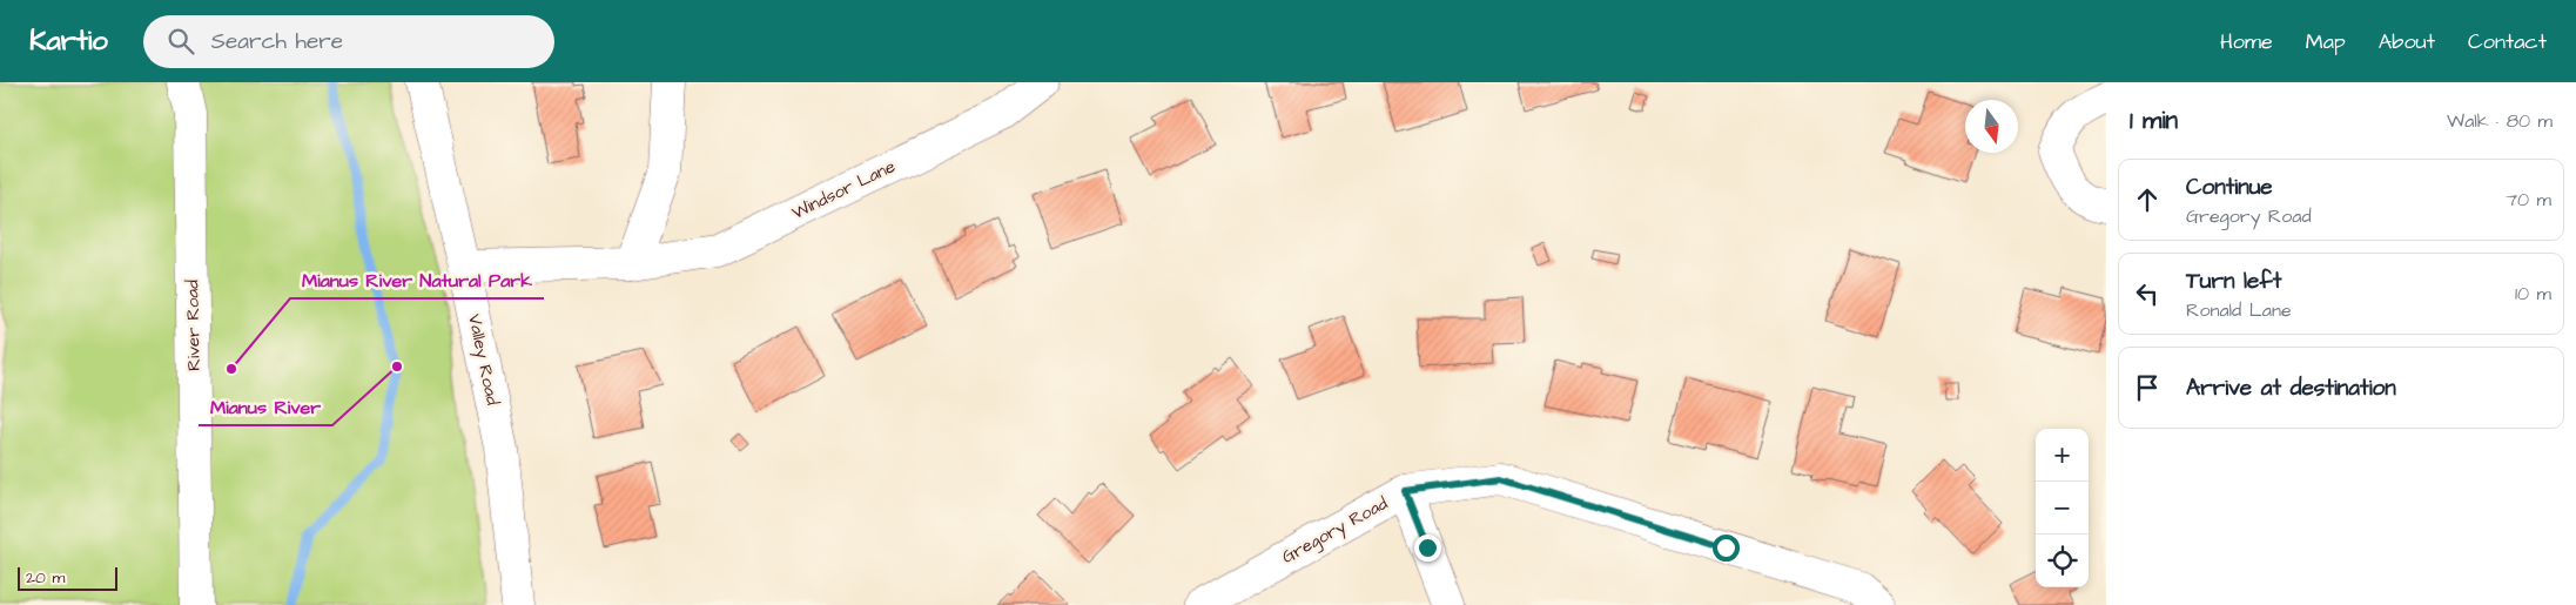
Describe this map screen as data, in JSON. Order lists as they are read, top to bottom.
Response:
{
  "streets": {
    "street": [
      "Windsor Lane",
      "River Road",
      "Valley Road",
      "Gregory Road"
    ]
  },
  "crossings": [
    ["Windsor Lane", "Valley Road"]
  ],
  "places": ["Mianus River", "Mianus River Natural Park"],
  "scale_bar": "20 m",
  "north": "bottom",
  "page": {
    "header": "Kartio",
    "search": "Search here",
    "nav": [
      "Home",
      "Map",
      "About",
      "Contact"
    ],
    "heading": ["1 min", "Walk · 80 m"],
    "list": [
      ["Continue", "Gregory Road", "70 m"],
      ["Turn left", "Ronald Lane", "10 m"],
      "Arrive at destination"
    ],
    "map_buttons": ["+", "−"],
    "scale": "20 m"
  }
}
